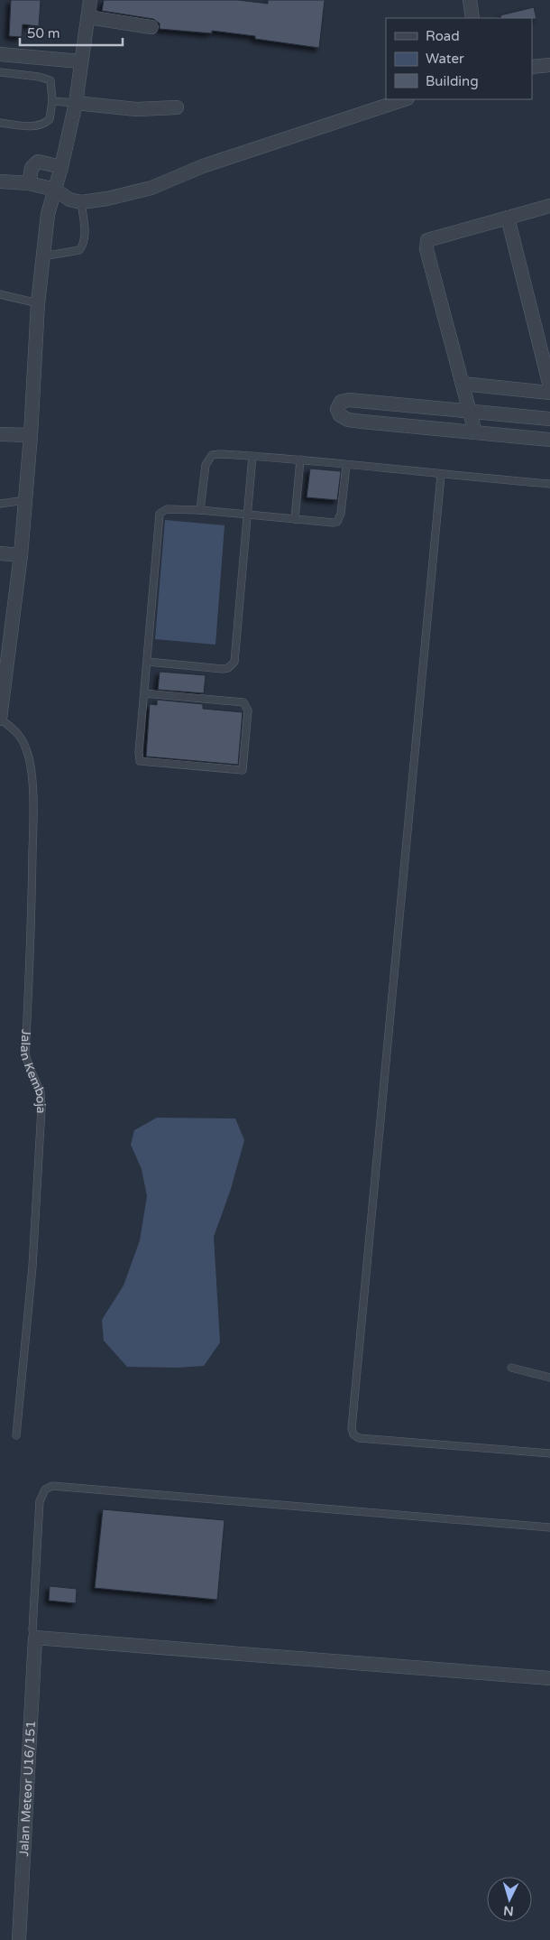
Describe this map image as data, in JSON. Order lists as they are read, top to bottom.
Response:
{
  "streets": {
    "street": ["Jalan Meteor U16/151"],
    "lane": ["Jalan Kemboja"]
  },
  "legend": ["Road", "Water", "Building"],
  "scale_bar": "50 m",
  "north": "bottom"
}
